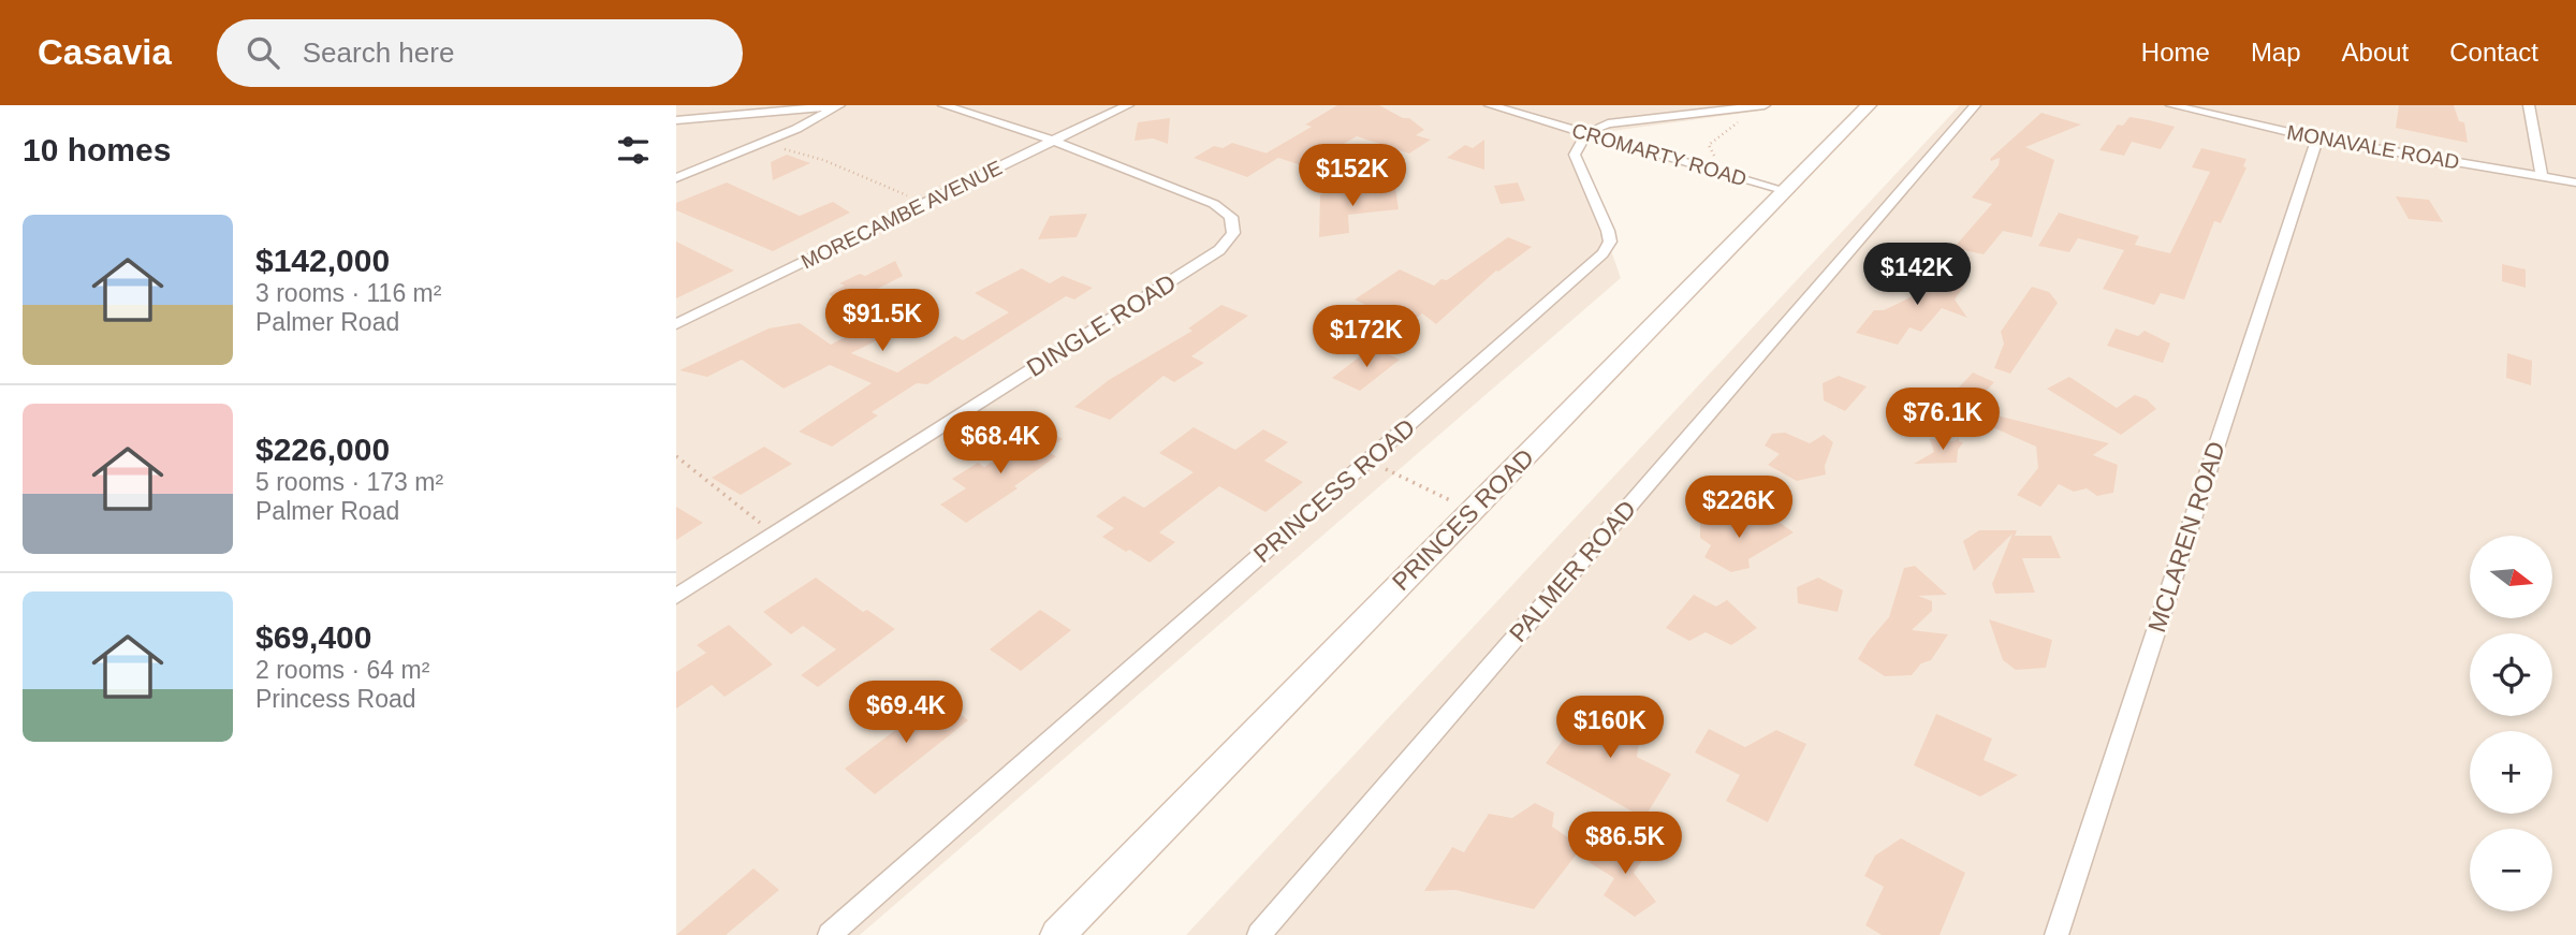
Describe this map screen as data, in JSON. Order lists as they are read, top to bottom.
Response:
{
  "streets": {
    "main road": ["PRINCES ROAD"],
    "street": [
      "MONAVALE ROAD",
      "CROMARTY ROAD",
      "MORECAMBE AVENUE",
      "DINGLE ROAD",
      "PRINCESS ROAD",
      "MCLAREN ROAD",
      "PALMER ROAD"
    ]
  },
  "crossings": [
    ["MONAVALE ROAD", "MCLAREN ROAD"],
    ["CROMARTY ROAD", "PRINCESS ROAD"],
    ["CROMARTY ROAD", "PRINCES ROAD"],
    ["MORECAMBE AVENUE", "DINGLE ROAD"]
  ],
  "north": "right",
  "page": {
    "header": "Casavia",
    "search": "Search here",
    "nav": [
      "Home",
      "Map",
      "About",
      "Contact"
    ],
    "heading": "10 homes",
    "price": [
      "$152K",
      "$142K",
      "$91.5K",
      "$172K",
      "$76.1K",
      "$68.4K",
      "$226K",
      "$69.4K",
      "$160K",
      "$86.5K"
    ],
    "list": [
      {
        "name": "$142,000",
        "note": "3 rooms · 116 m² · Palmer Road"
      },
      {
        "name": "$226,000",
        "note": "5 rooms · 173 m² · Palmer Road"
      },
      {
        "name": "$69,400",
        "note": "2 rooms · 64 m² · Princess Road"
      }
    ],
    "map_buttons": ["+", "−"]
  }
}
